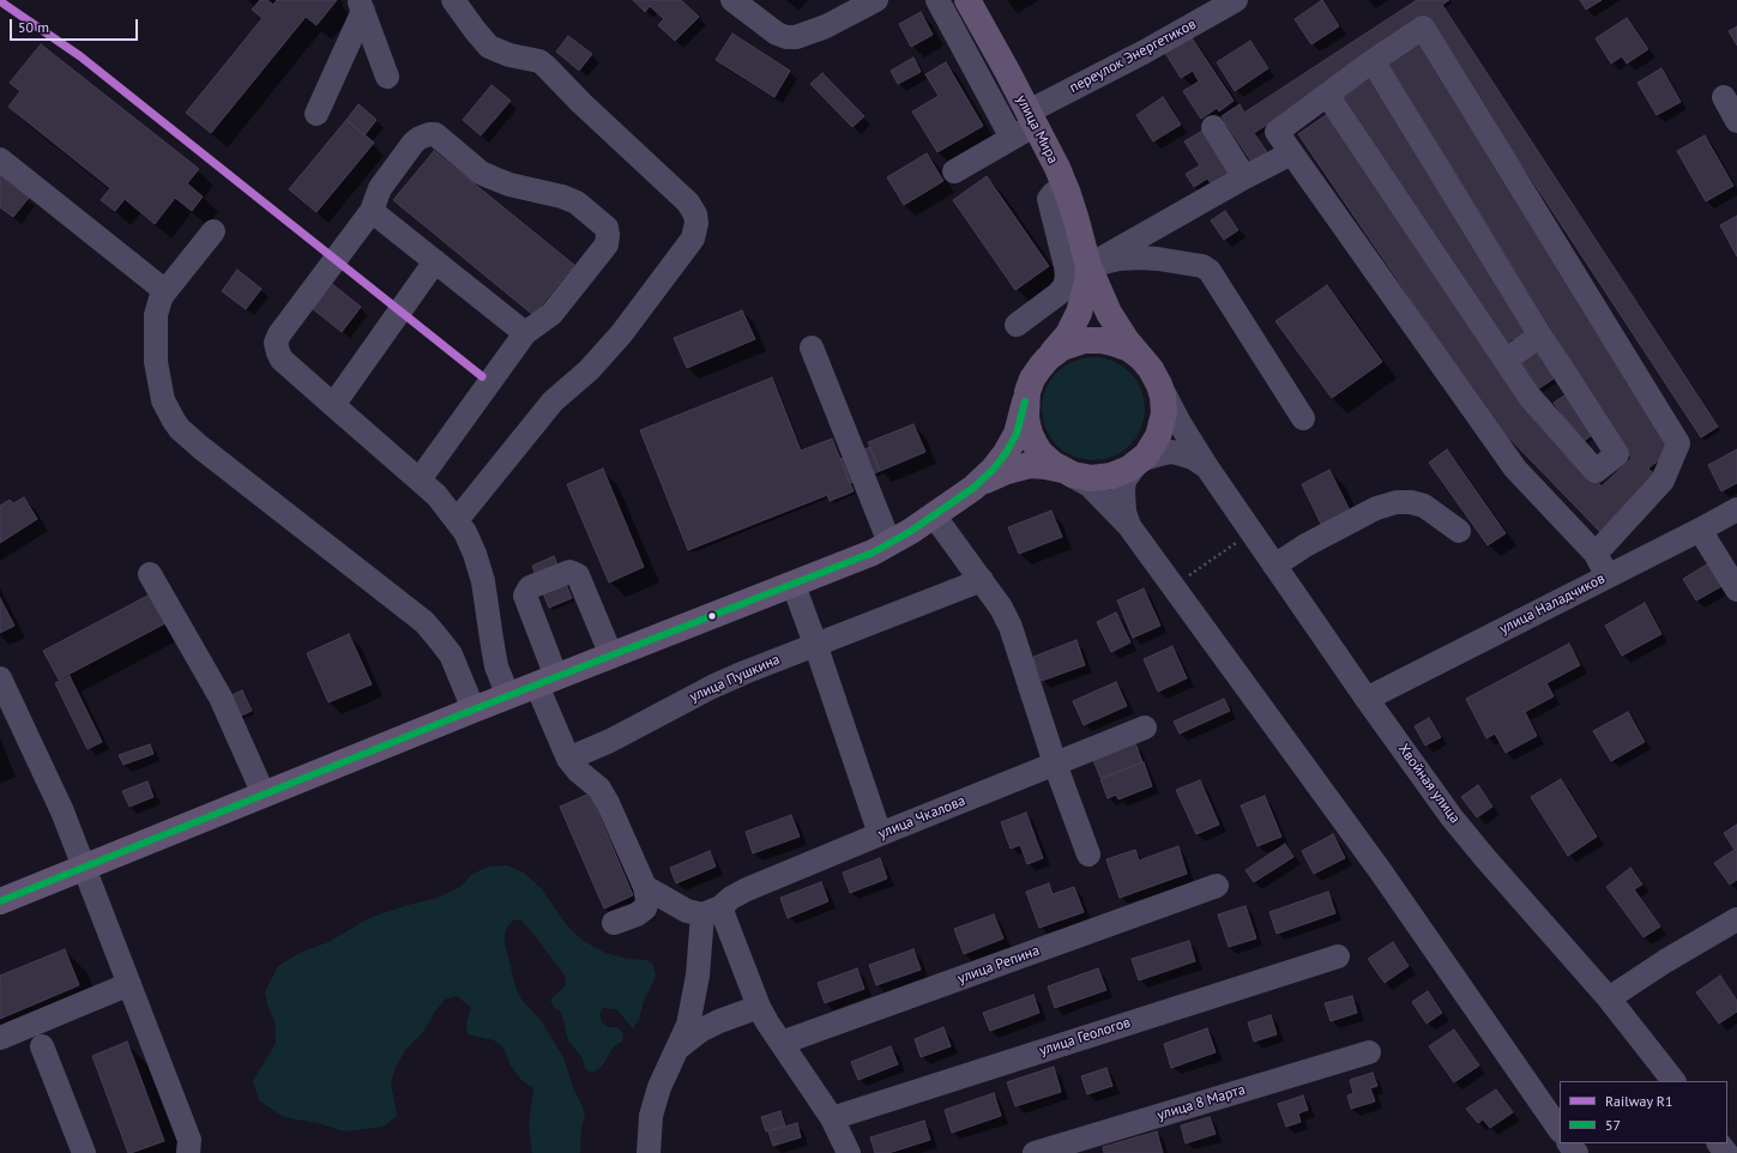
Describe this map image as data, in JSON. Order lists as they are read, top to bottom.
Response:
{
  "streets": {
    "main road": ["улица Мира"],
    "street": [
      "переулок Энергетиков",
      "улица Наладчиков",
      "улица Пушкина",
      "Хвойная улица",
      "улица Чкалова",
      "улица Репина",
      "улица Геологов",
      "улица 8 Марта"
    ]
  },
  "crossings": [
    ["переулок Энергетиков", "улица Мира"],
    ["улица Наладчиков", "Хвойная улица"]
  ],
  "lines": ["rail line R1", "transit line 57"],
  "legend": ["Railway R1", "57"],
  "scale_bar": "50 m"
}
